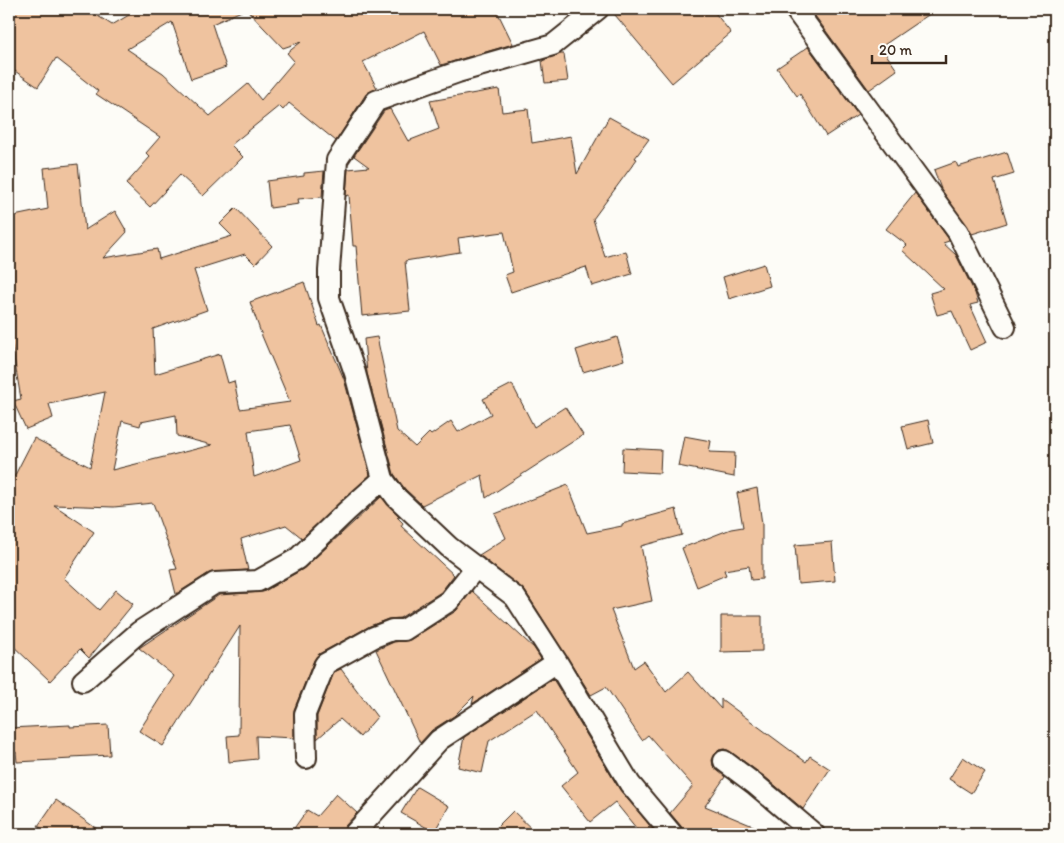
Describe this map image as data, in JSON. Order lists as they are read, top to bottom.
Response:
{
  "scale_bar": "20 m"
}
